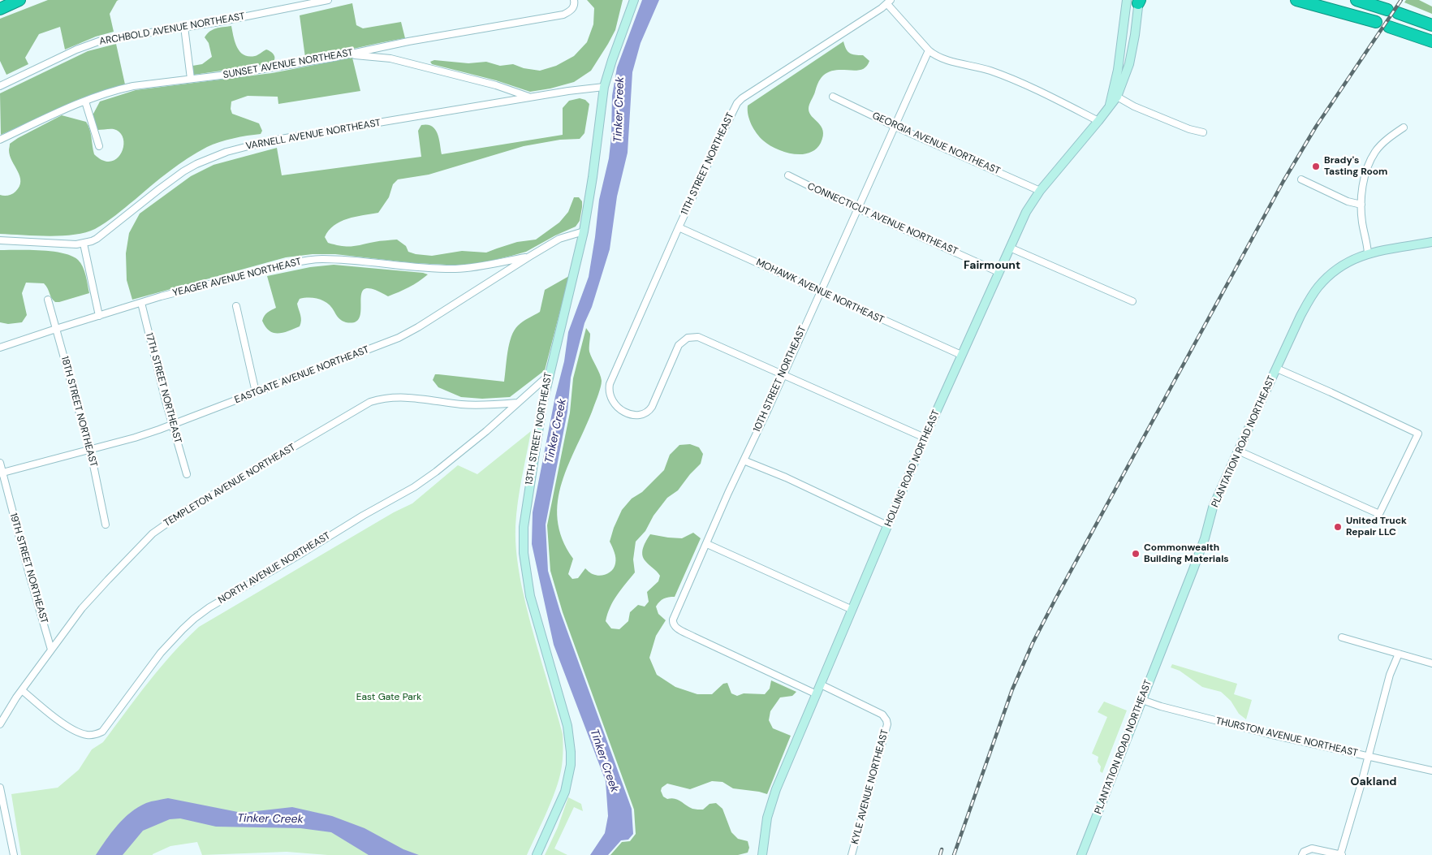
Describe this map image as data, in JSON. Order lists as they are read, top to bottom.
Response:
{
  "streets": {
    "street": [
      "ARCHBOLD AVENUE NORTHEAST",
      "SUNSET AVENUE NORTHEAST",
      "VARNELL AVENUE NORTHEAST",
      "GEORGIA AVENUE NORTHEAST",
      "11TH STREET NORTHEAST",
      "CONNECTICUT AVENUE NORTHEAST",
      "YEAGER AVENUE NORTHEAST",
      "MOHAWK AVENUE NORTHEAST",
      "EASTGATE AVENUE NORTHEAST",
      "10TH STREET NORTHEAST",
      "17TH STREET NORTHEAST",
      "18TH STREET NORTHEAST",
      "13TH STREET NORTHEAST",
      "PLANTATION ROAD NORTHEAST",
      "HOLLINS ROAD NORTHEAST",
      "TEMPLETON AVENUE NORTHEAST",
      "19TH STREET NORTHEAST",
      "NORTH AVENUE NORTHEAST",
      "THURSTON AVENUE NORTHEAST",
      "KYLE AVENUE NORTHEAST"
    ]
  },
  "crossings": [
    ["VARNELL AVENUE NORTHEAST", "13TH STREET NORTHEAST"],
    ["GEORGIA AVENUE NORTHEAST", "10TH STREET NORTHEAST"],
    ["GEORGIA AVENUE NORTHEAST", "HOLLINS ROAD NORTHEAST"],
    ["11TH STREET NORTHEAST", "MOHAWK AVENUE NORTHEAST"],
    ["11TH STREET NORTHEAST", "10TH STREET NORTHEAST"],
    ["CONNECTICUT AVENUE NORTHEAST", "10TH STREET NORTHEAST"],
    ["CONNECTICUT AVENUE NORTHEAST", "HOLLINS ROAD NORTHEAST"],
    ["YEAGER AVENUE NORTHEAST", "EASTGATE AVENUE NORTHEAST"],
    ["YEAGER AVENUE NORTHEAST", "17TH STREET NORTHEAST"],
    ["YEAGER AVENUE NORTHEAST", "18TH STREET NORTHEAST"],
    ["MOHAWK AVENUE NORTHEAST", "10TH STREET NORTHEAST"],
    ["MOHAWK AVENUE NORTHEAST", "HOLLINS ROAD NORTHEAST"],
    ["EASTGATE AVENUE NORTHEAST", "17TH STREET NORTHEAST"],
    ["EASTGATE AVENUE NORTHEAST", "18TH STREET NORTHEAST"],
    ["EASTGATE AVENUE NORTHEAST", "13TH STREET NORTHEAST"],
    ["EASTGATE AVENUE NORTHEAST", "19TH STREET NORTHEAST"],
    ["10TH STREET NORTHEAST", "HOLLINS ROAD NORTHEAST"],
    ["13TH STREET NORTHEAST", "NORTH AVENUE NORTHEAST"],
    ["PLANTATION ROAD NORTHEAST", "THURSTON AVENUE NORTHEAST"],
    ["HOLLINS ROAD NORTHEAST", "KYLE AVENUE NORTHEAST"],
    ["TEMPLETON AVENUE NORTHEAST", "19TH STREET NORTHEAST"],
    ["TEMPLETON AVENUE NORTHEAST", "NORTH AVENUE NORTHEAST"]
  ],
  "districts": ["Fairmount", "Oakland"],
  "water": ["Tinker Creek"],
  "parks": ["East Gate Park"],
  "places": ["Brady's Tasting Room", "United Truck Repair LLC", "Commonwealth Building Materials"]
}
